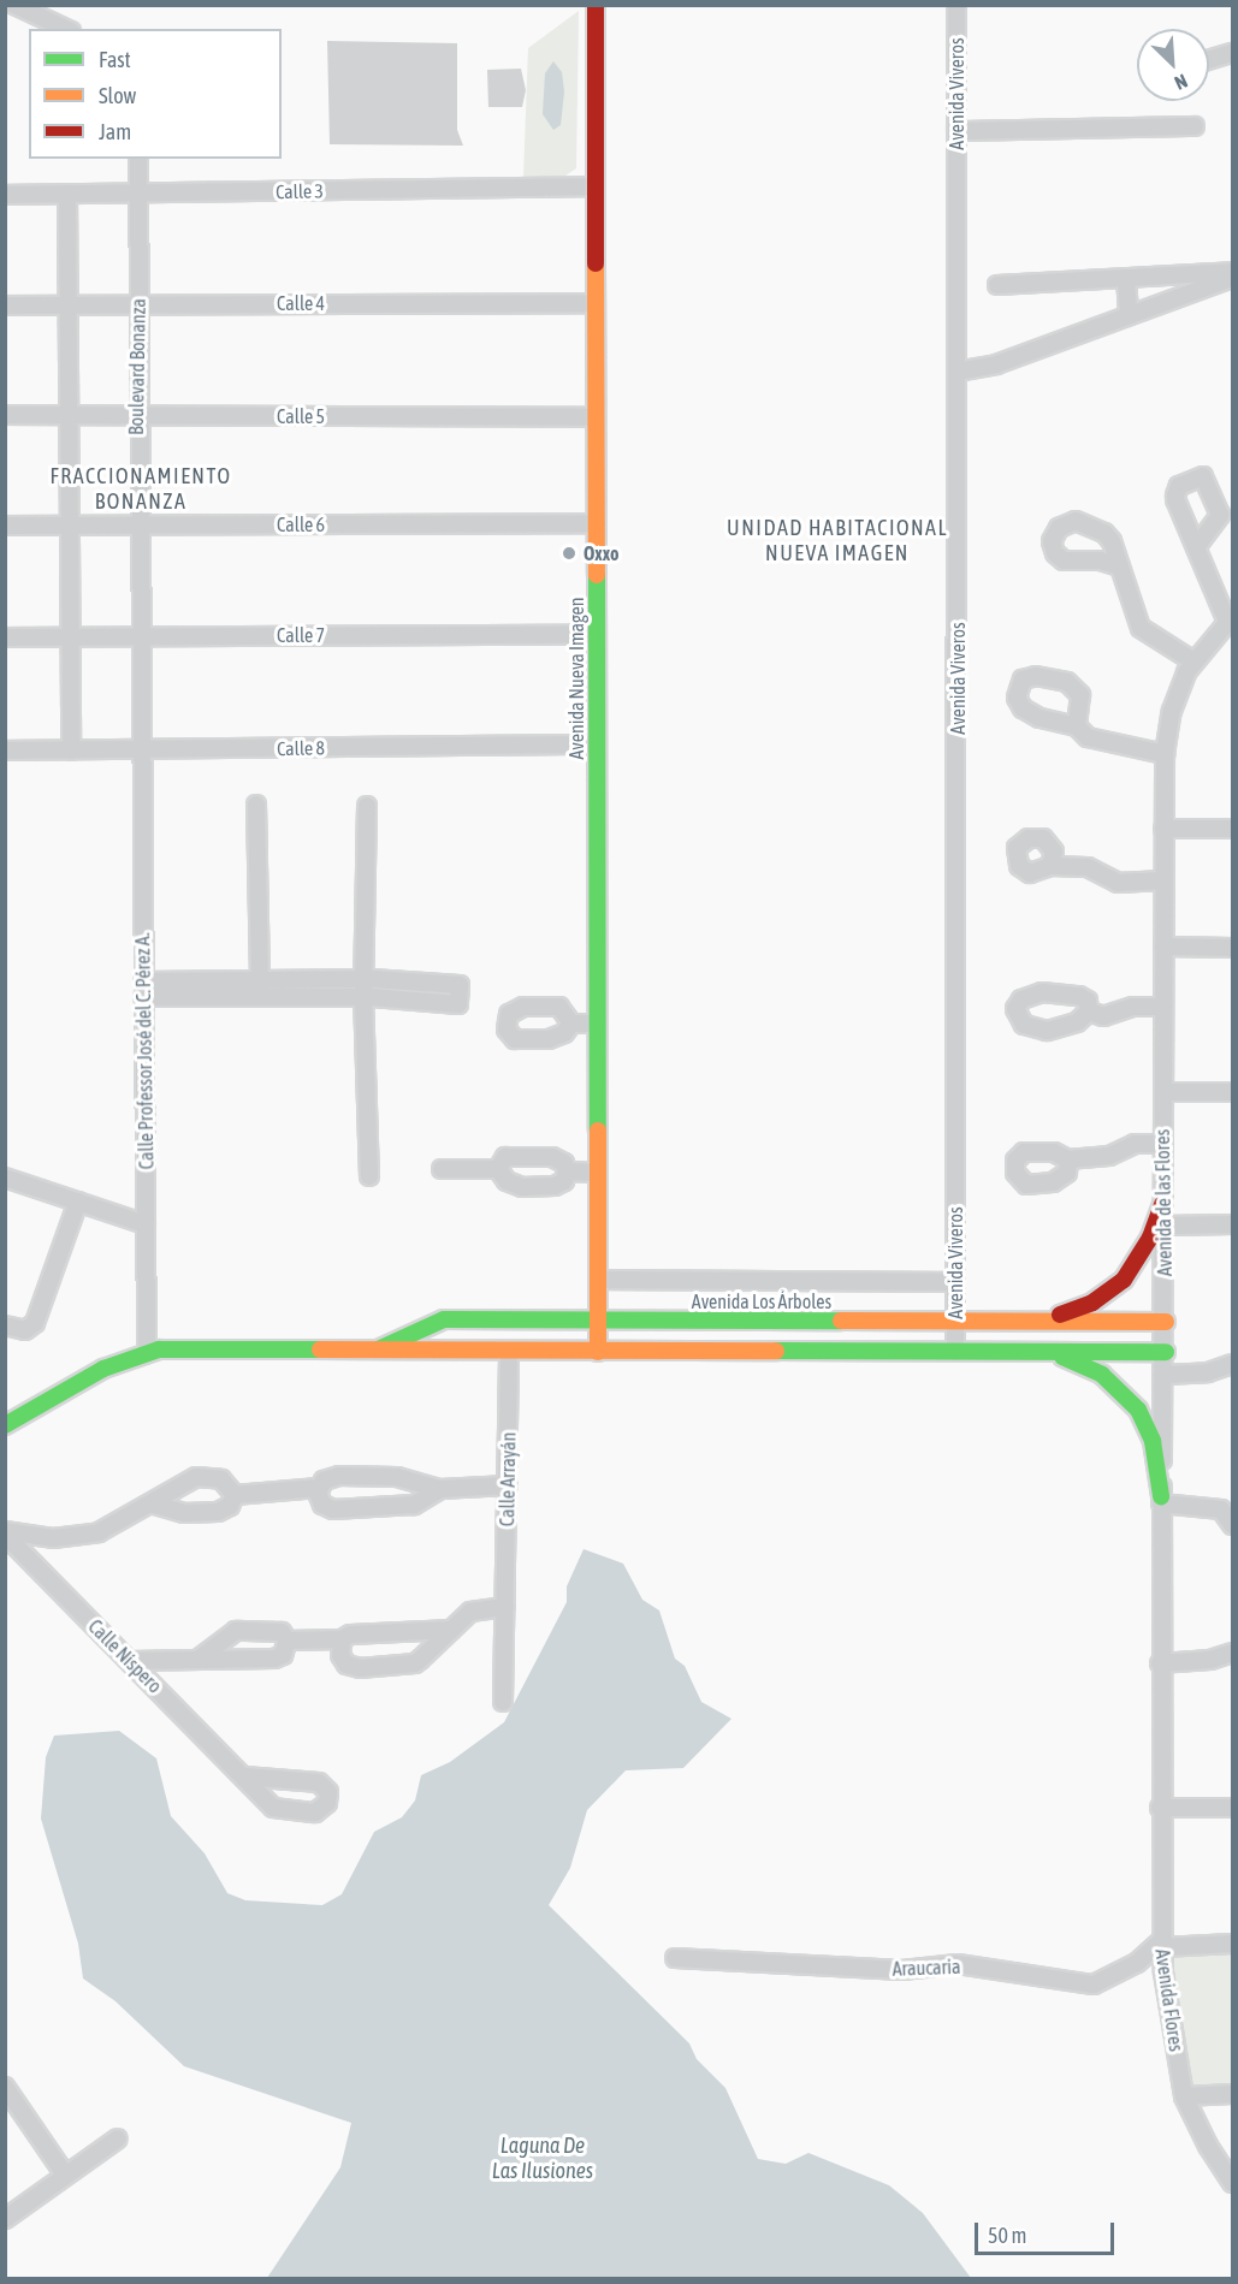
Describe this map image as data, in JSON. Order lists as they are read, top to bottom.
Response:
{
  "streets": {
    "street": [
      "Avenida Viveros",
      "Calle 3",
      "Calle 4",
      "Boulevard Bonanza",
      "Calle 5",
      "Calle 6",
      "Calle 7",
      "Avenida Nueva Imagen",
      "Calle 8",
      "Calle Professor José del C. Pérez A.",
      "Avenida de las Flores",
      "Avenida Los Árboles",
      "Calle Arrayán",
      "Calle Níspero",
      "Araucaria",
      "Avenida Flores"
    ]
  },
  "crossings": [
    ["Avenida Viveros", "Avenida Los Árboles"],
    ["Calle 3", "Boulevard Bonanza"],
    ["Calle 3", "Avenida Nueva Imagen"],
    ["Calle 4", "Boulevard Bonanza"],
    ["Calle 4", "Avenida Nueva Imagen"],
    ["Boulevard Bonanza", "Calle 5"],
    ["Boulevard Bonanza", "Calle 6"],
    ["Boulevard Bonanza", "Calle 7"],
    ["Boulevard Bonanza", "Calle 8"],
    ["Boulevard Bonanza", "Calle Professor José del C. Pérez A."],
    ["Calle 5", "Avenida Nueva Imagen"],
    ["Calle 6", "Avenida Nueva Imagen"],
    ["Calle 7", "Avenida Nueva Imagen"],
    ["Avenida Nueva Imagen", "Calle 8"],
    ["Avenida Nueva Imagen", "Avenida Los Árboles"],
    ["Calle 8", "Calle Professor José del C. Pérez A."],
    ["Calle Professor José del C. Pérez A.", "Avenida Los Árboles"],
    ["Avenida de las Flores", "Avenida Los Árboles"],
    ["Avenida de las Flores", "Avenida Flores"],
    ["Avenida Los Árboles", "Calle Arrayán"],
    ["Araucaria", "Avenida Flores"]
  ],
  "districts": ["FRACCIONAMIENTO BONANZA", "UNIDAD HABITACIONAL NUEVA IMAGEN"],
  "water": ["Laguna De Las Ilusiones"],
  "places": ["Oxxo"],
  "legend": ["Fast", "Slow", "Jam"],
  "scale_bar": "50 m",
  "north": "bottom right"
}
